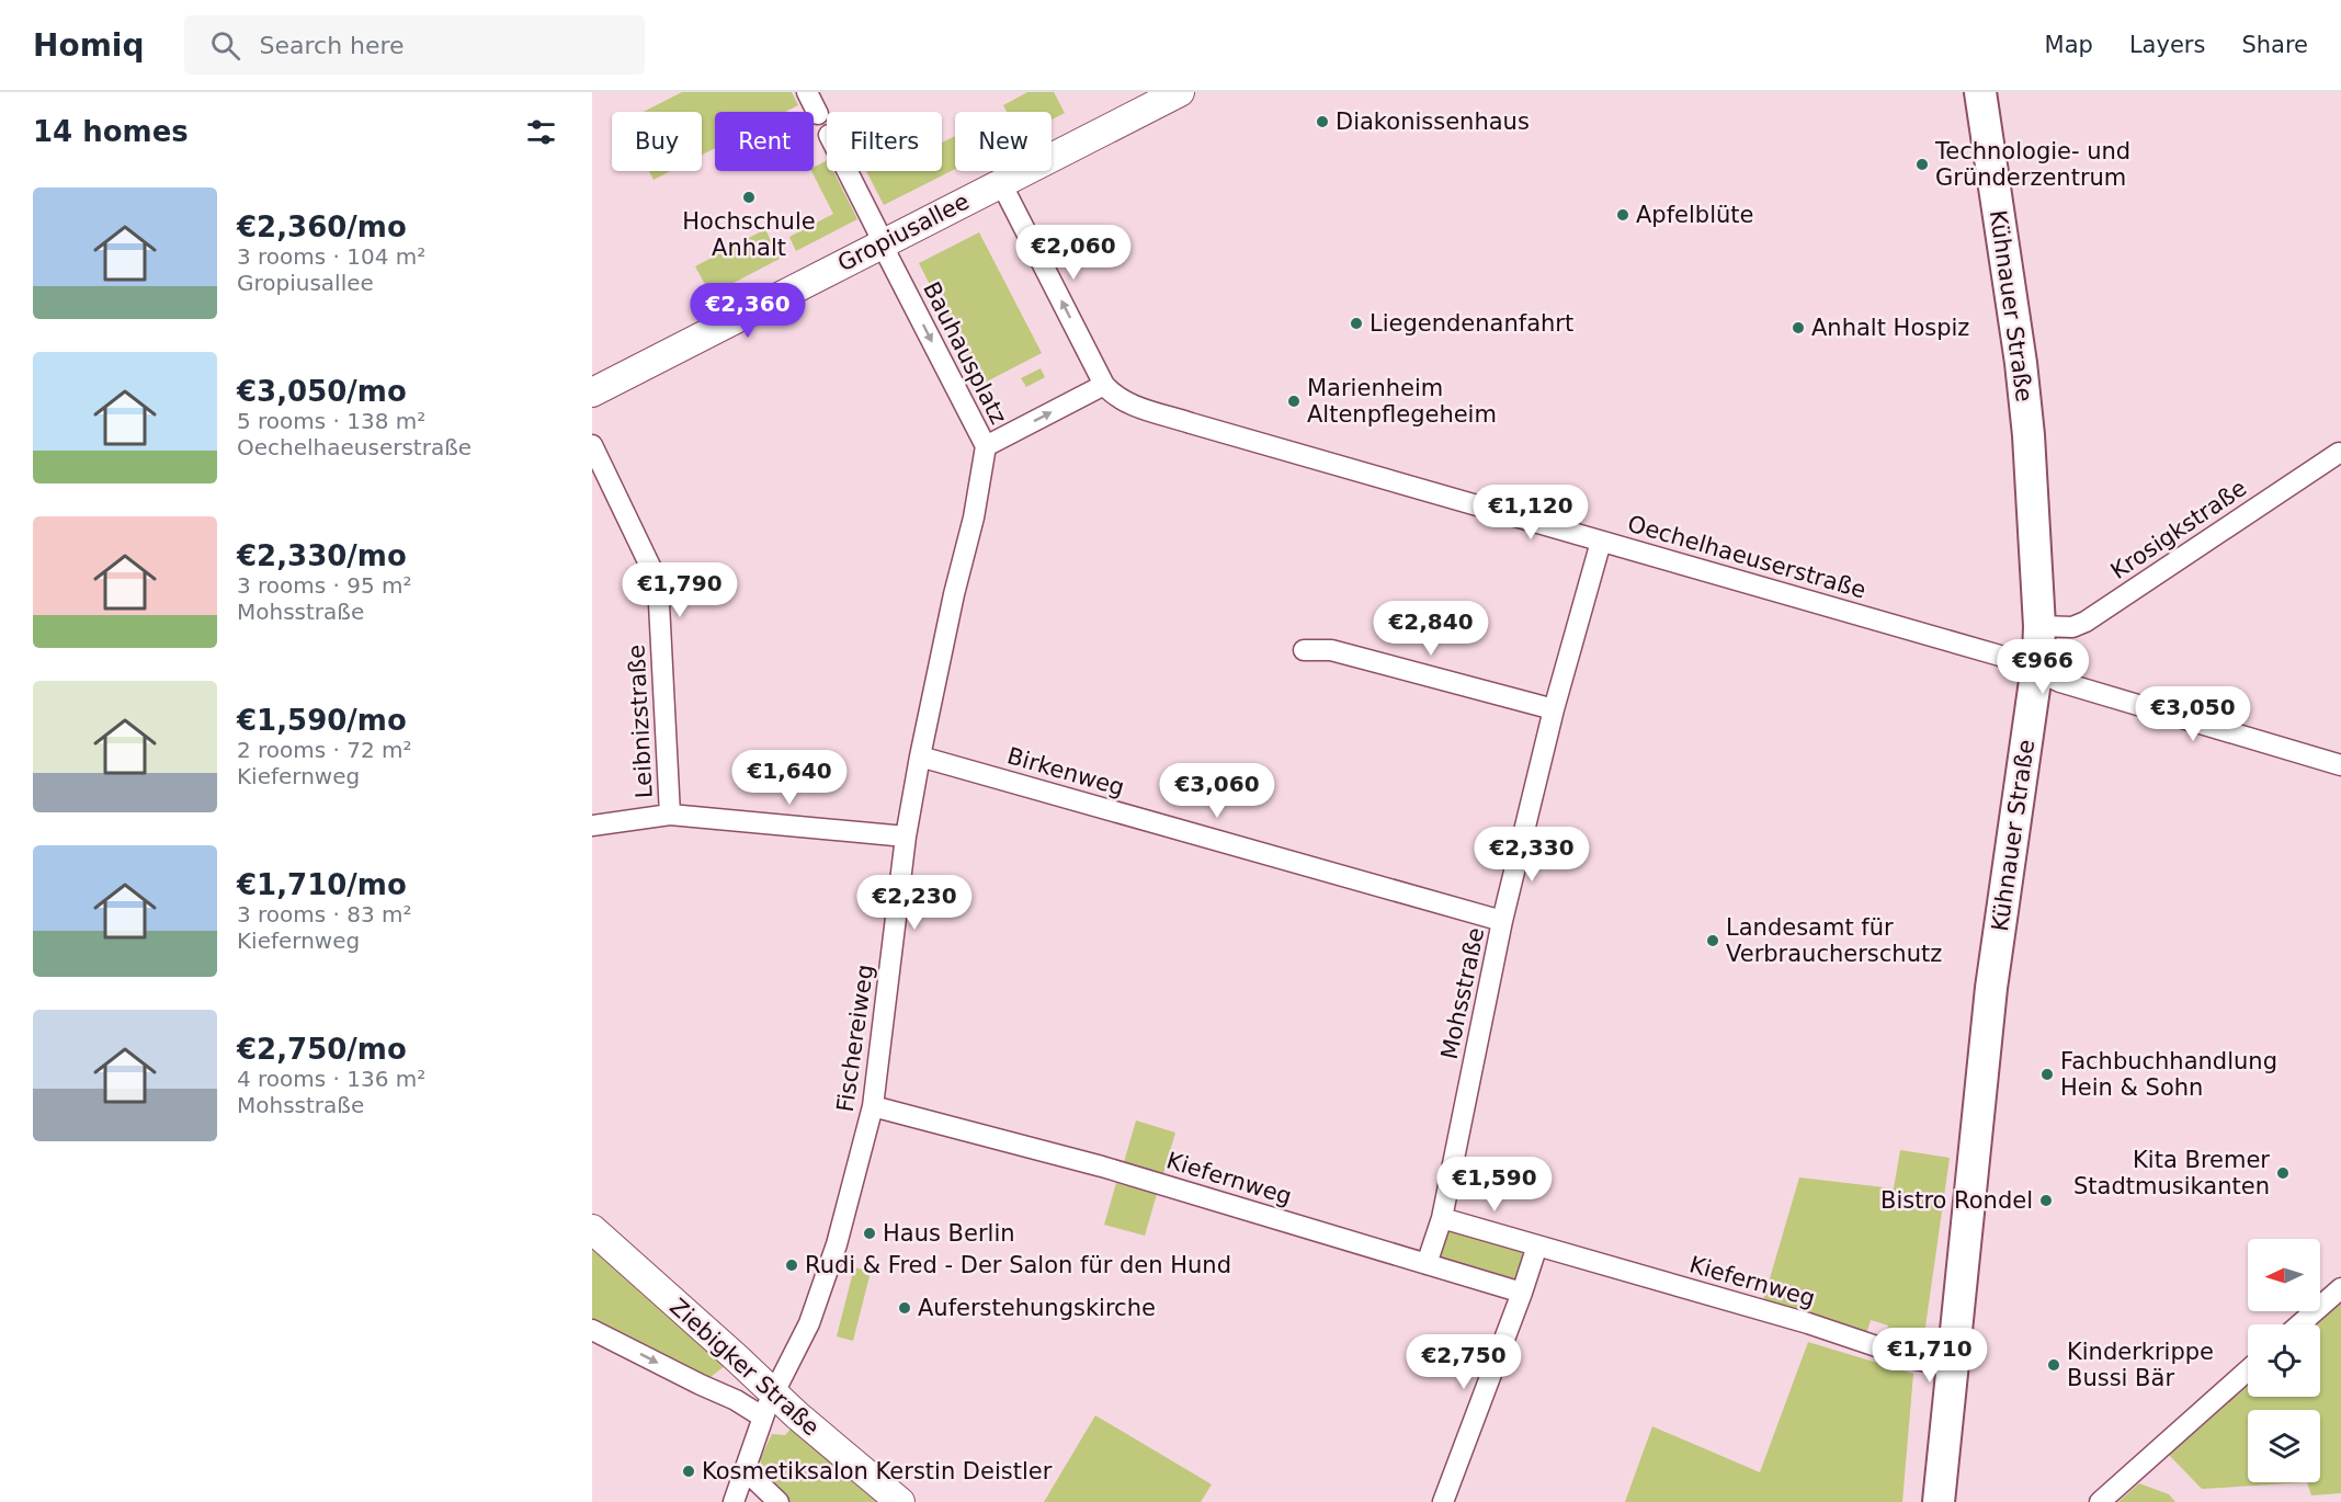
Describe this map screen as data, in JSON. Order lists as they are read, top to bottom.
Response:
{
  "streets": {
    "main road": ["Kühnauer Straße"],
    "street": [
      "Gropiusallee",
      "Bauhausplatz",
      "Krosigkstraße",
      "Oechelhaeuserstraße",
      "Leibnizstraße",
      "Birkenweg",
      "Mohsstraße",
      "Fischereiweg",
      "Kiefernweg",
      "Ziebigker Straße"
    ]
  },
  "crossings": [
    ["Gropiusallee", "Bauhausplatz"],
    ["Kühnauer Straße", "Krosigkstraße"],
    ["Kühnauer Straße", "Oechelhaeuserstraße"],
    ["Kühnauer Straße", "Kiefernweg"],
    ["Bauhausplatz", "Oechelhaeuserstraße"],
    ["Bauhausplatz", "Fischereiweg"],
    ["Oechelhaeuserstraße", "Mohsstraße"],
    ["Birkenweg", "Mohsstraße"],
    ["Birkenweg", "Fischereiweg"],
    ["Mohsstraße", "Kiefernweg"],
    ["Fischereiweg", "Kiefernweg"],
    ["Fischereiweg", "Ziebigker Straße"]
  ],
  "places": [
    "Diakonissenhaus",
    "Technologie- und Gründerzentrum",
    "Hochschule Anhalt",
    "Apfelblüte",
    "Liegendenanfahrt",
    "Anhalt Hospiz",
    "Marienheim Altenpflegeheim",
    "Landesamt für Verbraucherschutz",
    "Fachbuchhandlung Hein & Sohn",
    "Kita Bremer Stadtmusikanten",
    "Bistro Rondel",
    "Haus Berlin",
    "Rudi & Fred - Der Salon für den Hund",
    "Auferstehungskirche",
    "Kinderkrippe Bussi Bär",
    "Kosmetiksalon Kerstin Deistler"
  ],
  "north": "left",
  "page": {
    "header": "Homiq",
    "search": "Search here",
    "nav": ["Map", "Layers", "Share"],
    "heading": "14 homes",
    "chip": [
      "Buy",
      "Rent",
      "Filters",
      "New"
    ],
    "list": [
      {
        "name": "€2,360/mo",
        "note": "3 rooms · 104 m² · Gropiusallee"
      },
      {
        "name": "€3,050/mo",
        "note": "5 rooms · 138 m² · Oechelhaeuserstraße"
      },
      {
        "name": "€2,330/mo",
        "note": "3 rooms · 95 m² · Mohsstraße"
      },
      {
        "name": "€1,590/mo",
        "note": "2 rooms · 72 m² · Kiefernweg"
      },
      {
        "name": "€1,710/mo",
        "note": "3 rooms · 83 m² · Kiefernweg"
      },
      {
        "name": "€2,750/mo",
        "note": "4 rooms · 136 m² · Mohsstraße"
      }
    ],
    "price": [
      "€2,060",
      "€2,360",
      "€1,120",
      "€1,790",
      "€2,840",
      "€966",
      "€3,050",
      "€1,640",
      "€3,060",
      "€2,330",
      "€2,230",
      "€1,590",
      "€1,710",
      "€2,750"
    ]
  }
}
